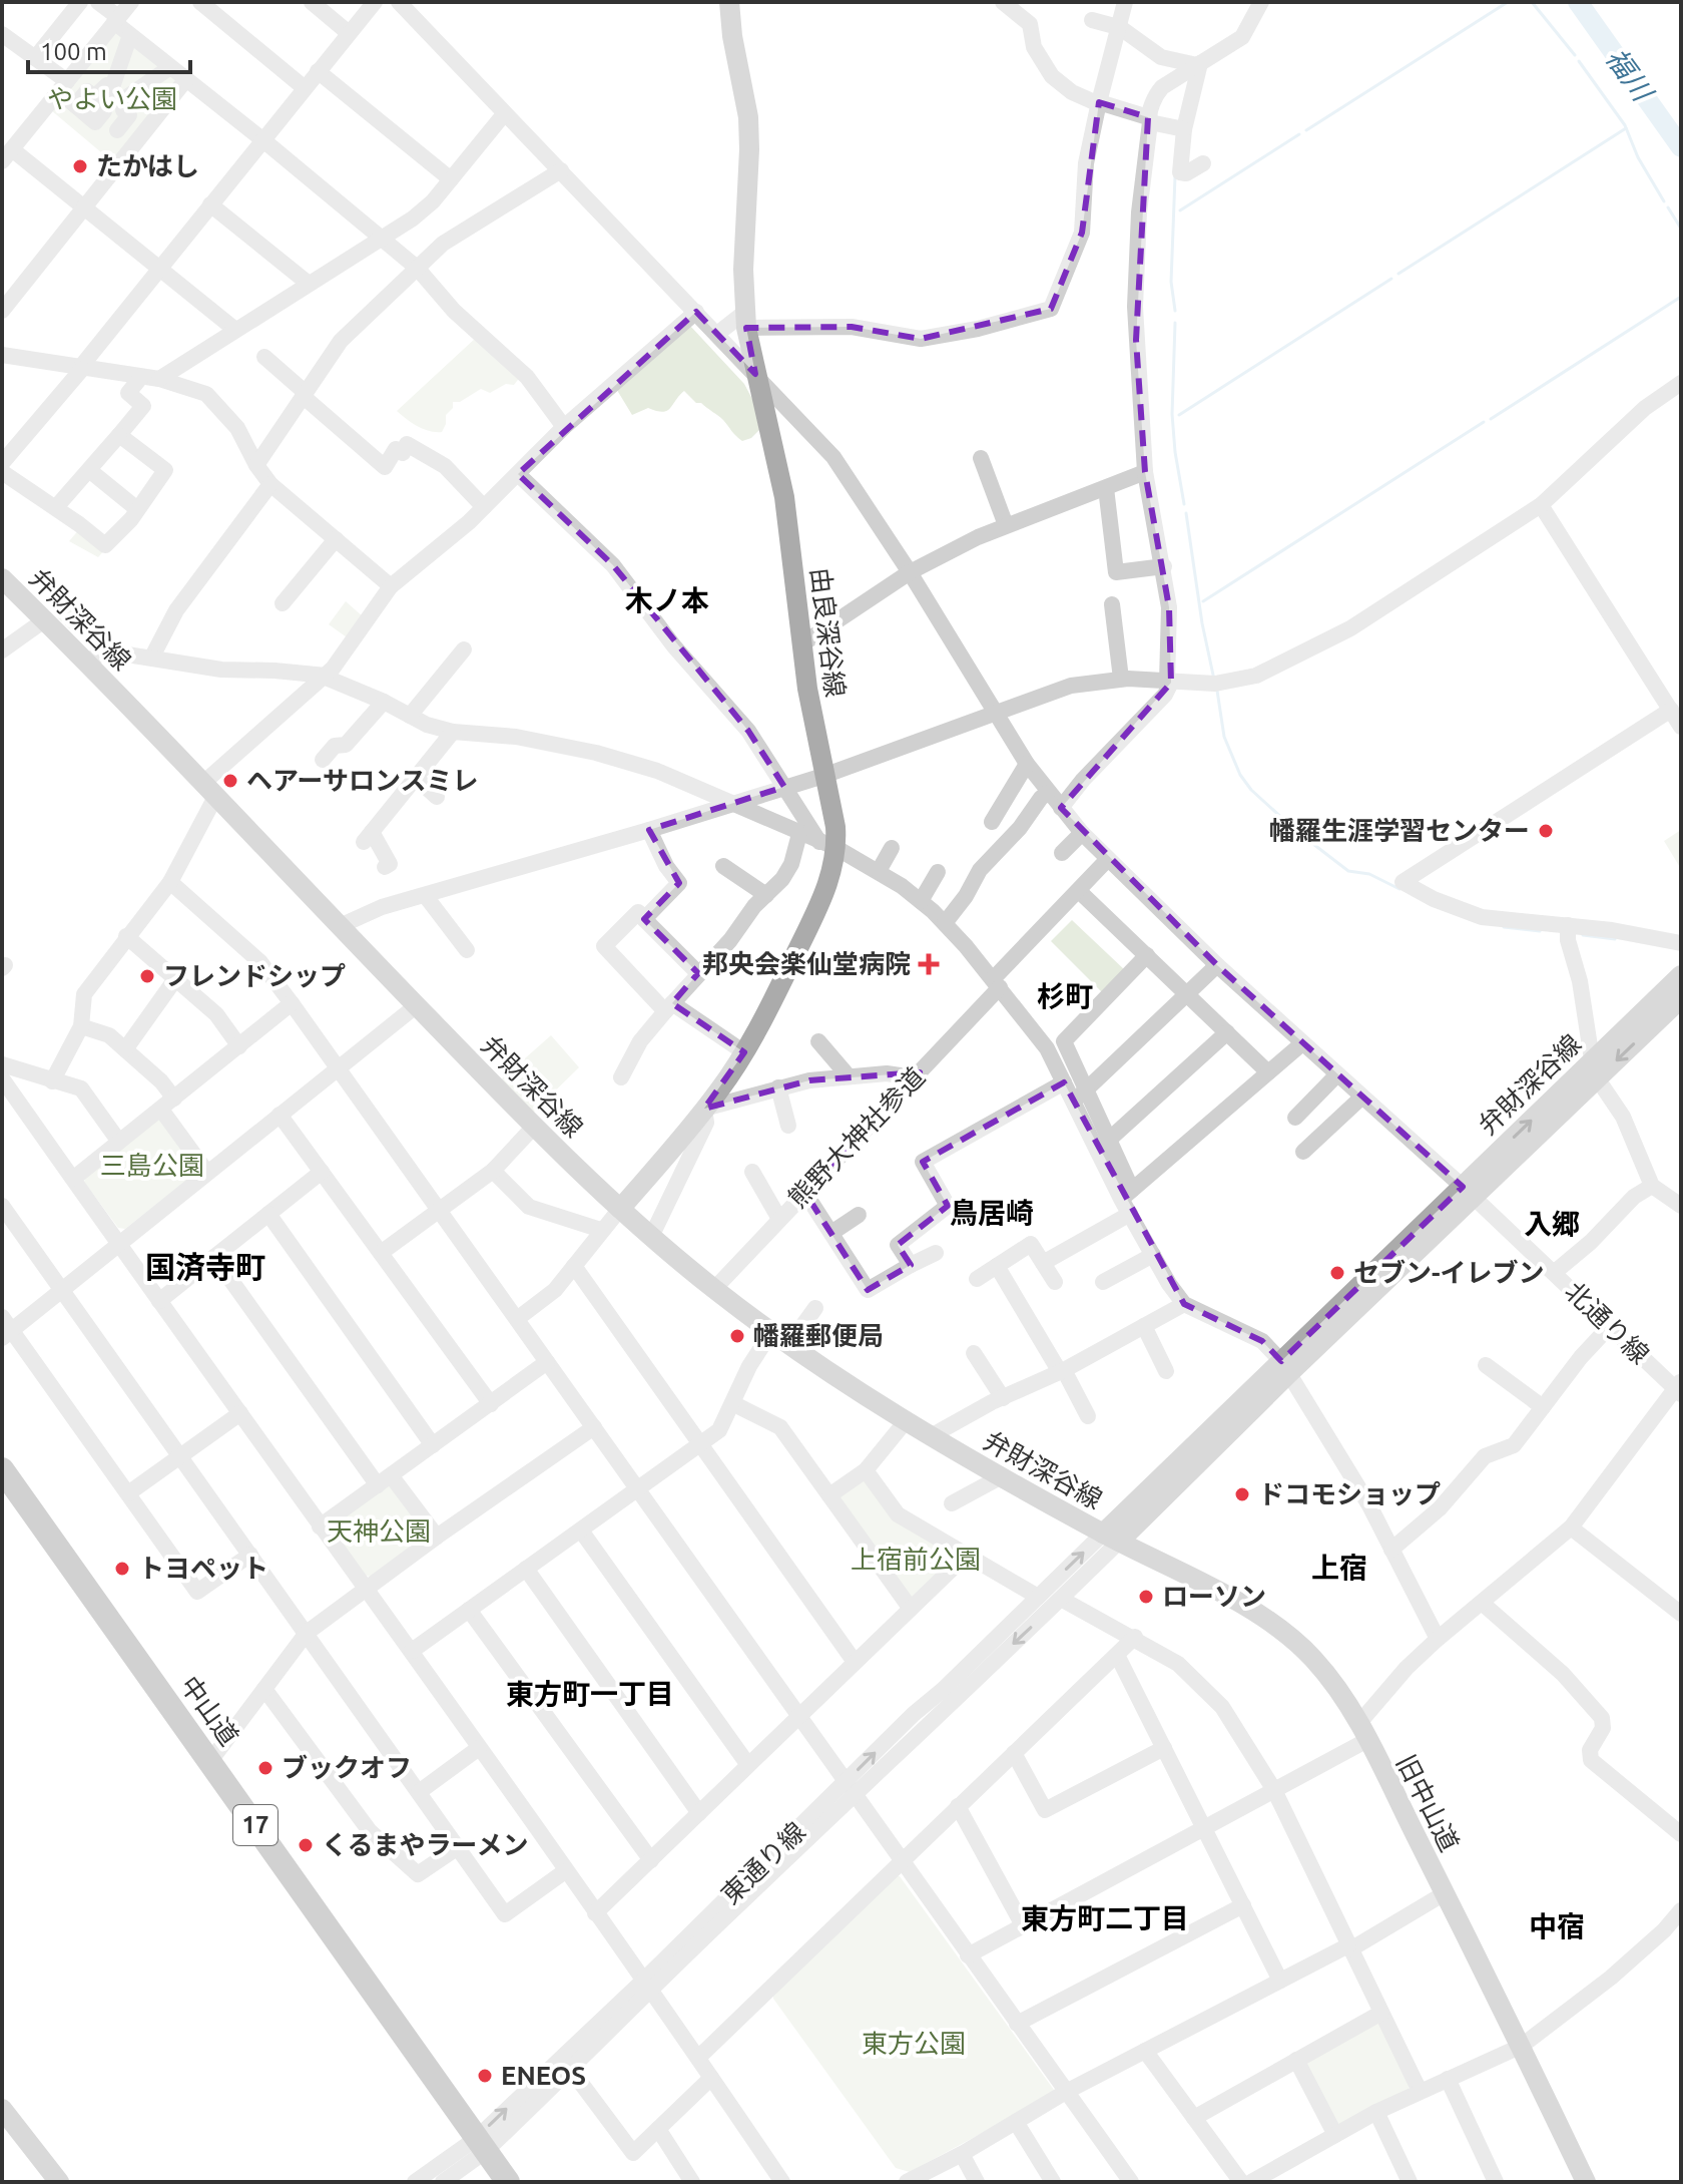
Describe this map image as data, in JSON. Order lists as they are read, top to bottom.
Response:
{
  "streets": {
    "highway": ["中山道", "17"],
    "main road": ["弁財深谷線", "由良深谷線", "旧中山道"],
    "street": ["熊野大神社参道", "北通り線", "東通り線"]
  },
  "crossings": [
    ["弁財深谷線", "由良深谷線"],
    ["弁財深谷線", "熊野大神社参道"],
    ["弁財深谷線", "北通り線"],
    ["弁財深谷線", "旧中山道"],
    ["弁財深谷線", "東通り線"],
    ["由良深谷線", "北通り線"],
    ["熊野大神社参道", "北通り線"],
    ["中山道", "東通り線"],
    ["旧中山道", "東通り線"]
  ],
  "districts": [
    "木ノ本",
    "杉町",
    "鳥居崎",
    "入郷",
    "国済寺町",
    "上宿",
    "東方町一丁目",
    "東方町二丁目",
    "中宿"
  ],
  "water": ["福川"],
  "parks": [
    "やよい公園",
    "三島公園",
    "天神公園",
    "上宿前公園",
    "東方公園"
  ],
  "places": {
    "other": [
      "たかはし",
      "ヘアーサロンスミレ",
      "幡羅生涯学習センター",
      "フレンドシップ",
      "セブン-イレブン",
      "幡羅郵便局",
      "ドコモショップ",
      "トヨペット",
      "ローソン",
      "ブックオフ",
      "くるまやラーメン",
      "ENEOS"
    ],
    "health": ["邦央会楽仙堂病院"]
  },
  "scale_bar": "100 m"
}
